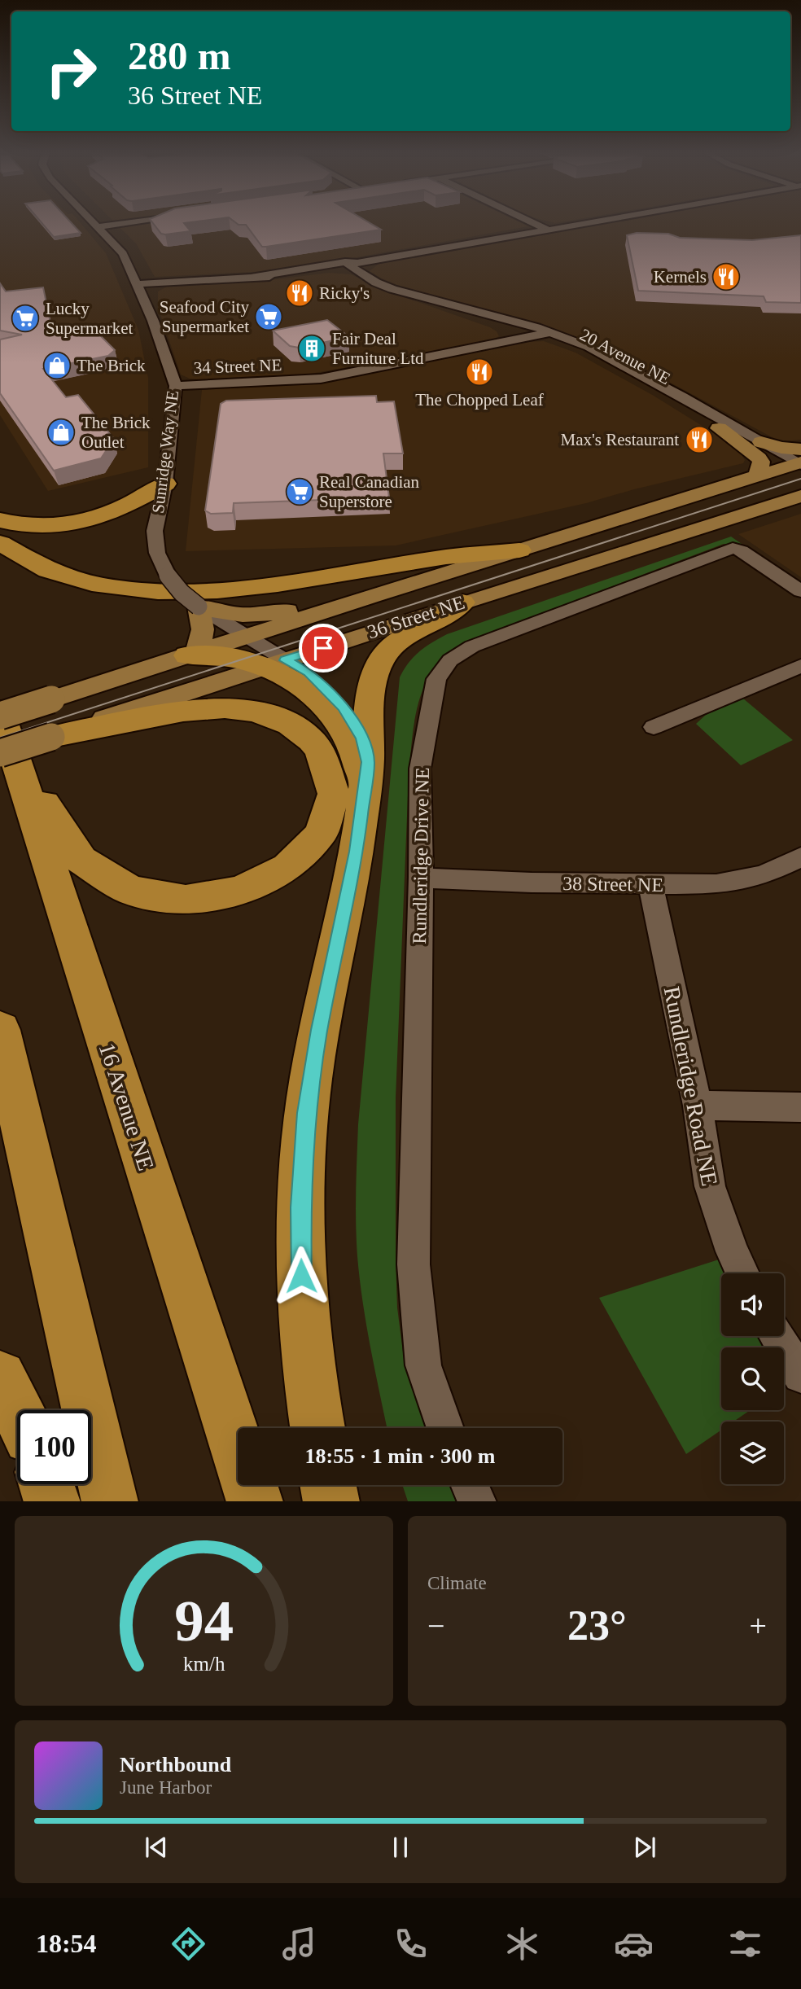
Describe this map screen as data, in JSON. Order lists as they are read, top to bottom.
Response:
{
  "streets": {
    "highway": ["16 Avenue NE"],
    "main road": ["36 Street NE"],
    "street": [
      "20 Avenue NE",
      "34 Street NE",
      "Sunridge Way NE",
      "Rundleridge Drive NE",
      "38 Street NE",
      "Rundleridge Road NE"
    ]
  },
  "crossings": [
    ["20 Avenue NE", "34 Street NE"],
    ["20 Avenue NE", "36 Street NE"],
    ["34 Street NE", "Sunridge Way NE"],
    ["Sunridge Way NE", "36 Street NE"],
    ["36 Street NE", "16 Avenue NE"],
    ["Rundleridge Drive NE", "38 Street NE"],
    ["38 Street NE", "Rundleridge Road NE"]
  ],
  "places": {
    "restaurant": [
      "Kernels",
      "Ricky's",
      "The Chopped Leaf",
      "Max's Restaurant"
    ],
    "supermarket": ["Seafood City Supermarket", "Lucky Supermarket", "Real Canadian Superstore"],
    "building": ["Fair Deal Furniture Ltd"],
    "shop": ["The Brick", "The Brick Outlet"]
  },
  "page": {
    "turn": ["280 m", "36 Street NE"],
    "limit": "100",
    "trip": "18:55 · 1 min · 300 m",
    "tile": "Climate",
    "heat": ["−", "23°", "+"],
    "song": ["Northbound", "June Harbor"],
    "tabs": "18:54",
    "gauge": ["94", "km/h"]
  }
}
